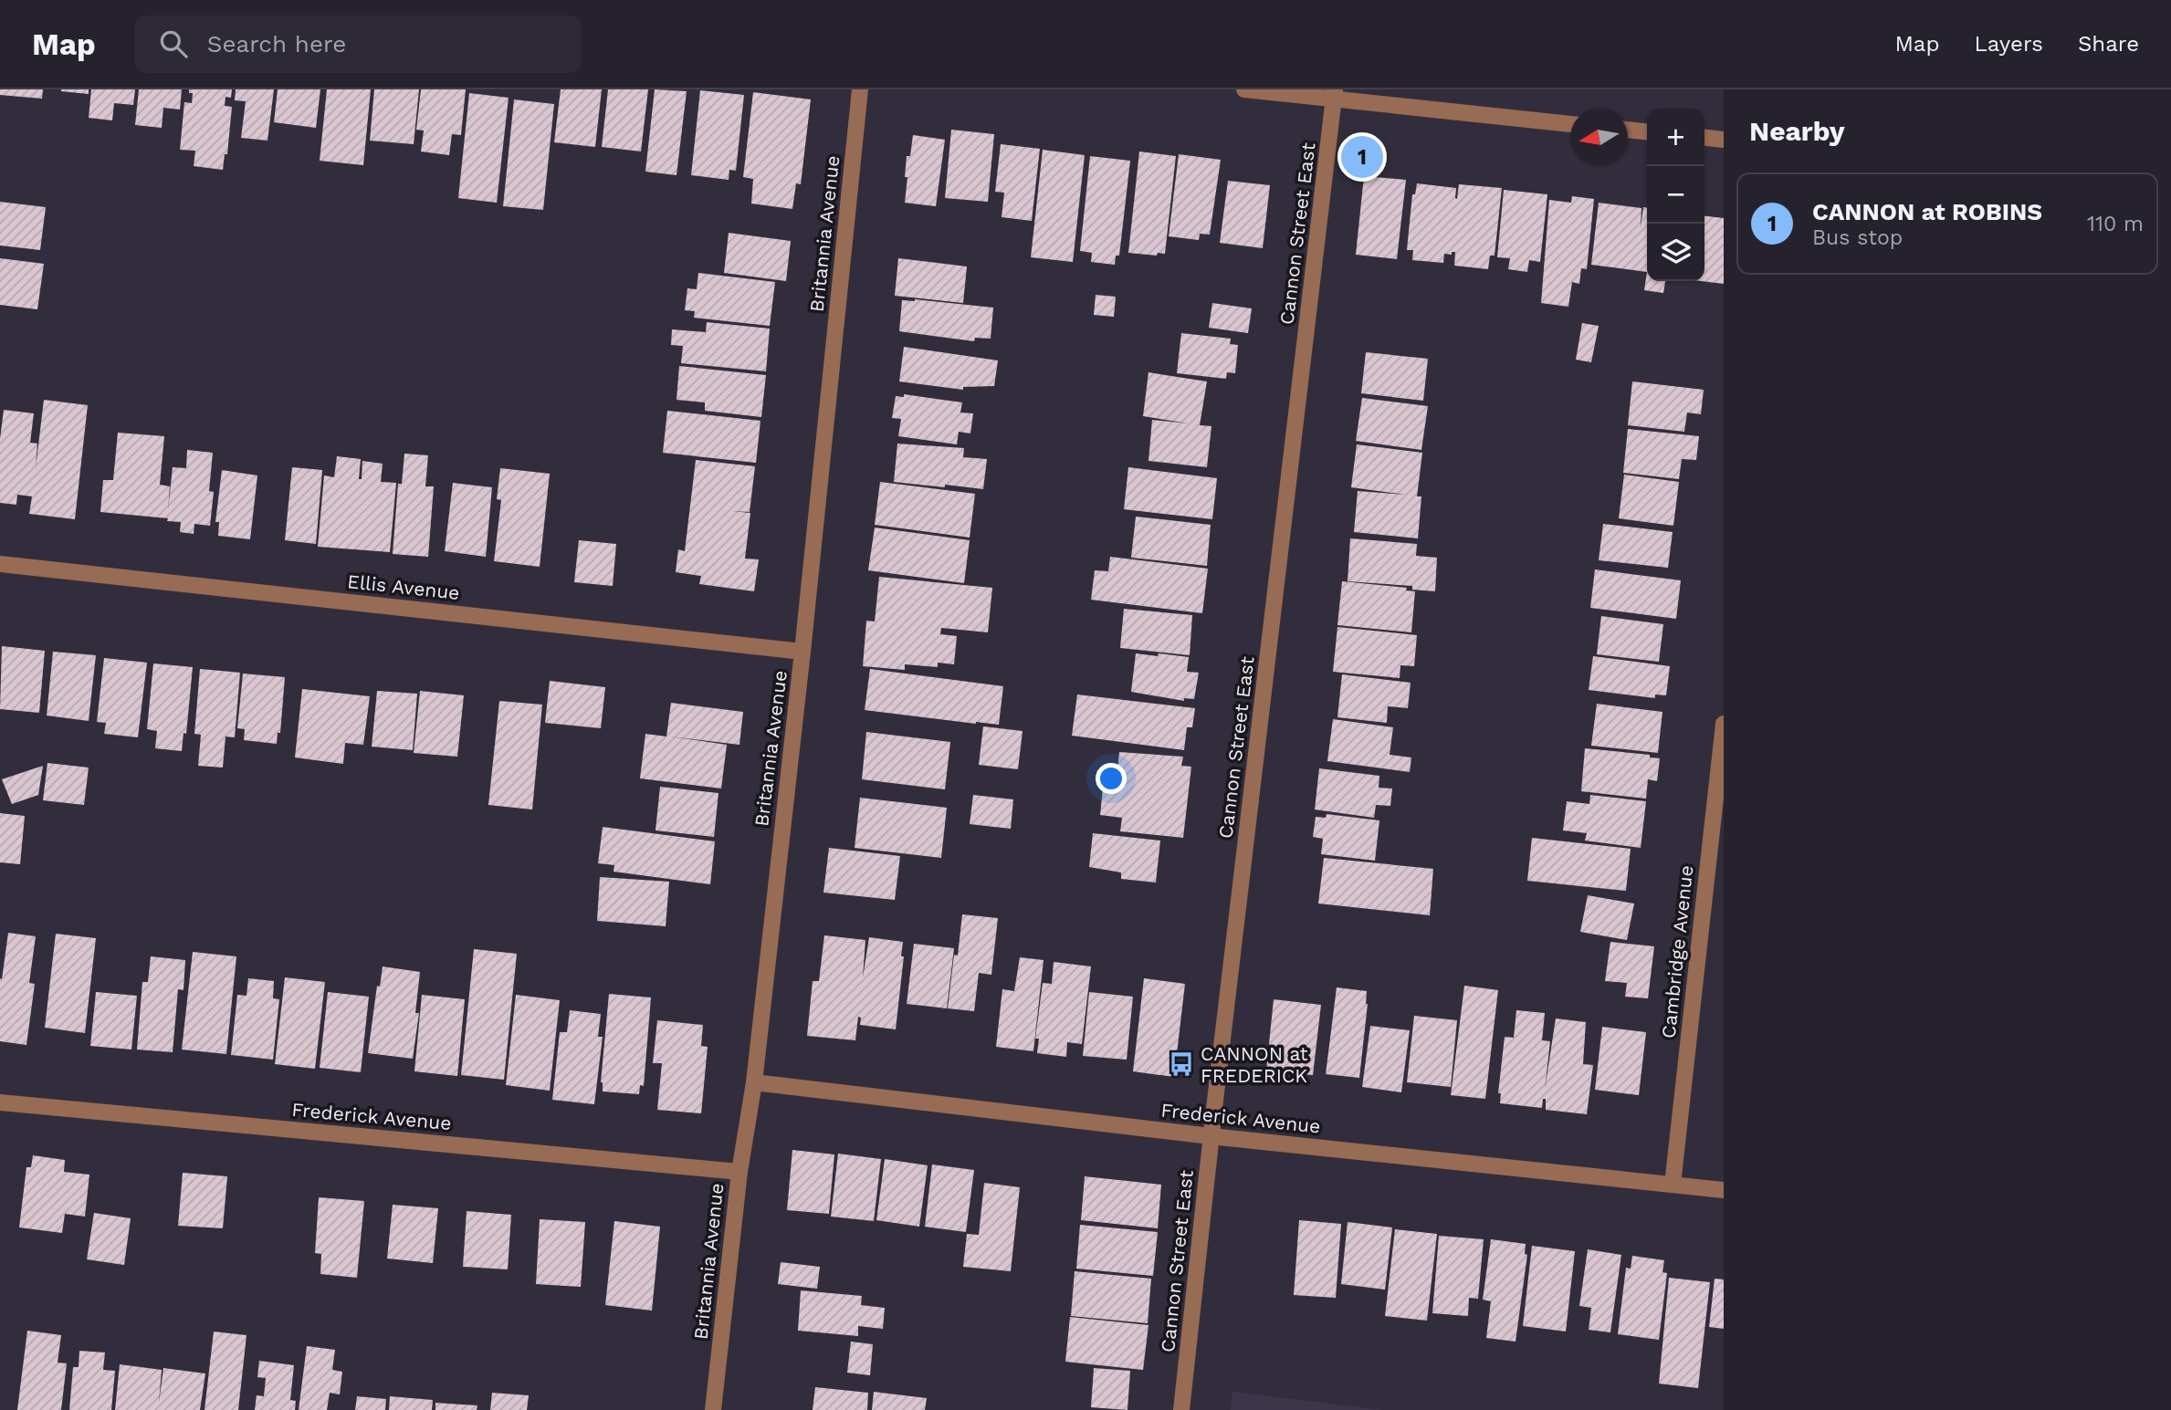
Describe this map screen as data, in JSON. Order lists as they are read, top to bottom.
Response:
{
  "streets": {
    "street": [
      "Britannia Avenue",
      "Cannon Street East",
      "Ellis Avenue",
      "Cambridge Avenue",
      "Frederick Avenue"
    ]
  },
  "crossings": [
    ["Britannia Avenue", "Ellis Avenue"],
    ["Britannia Avenue", "Frederick Avenue"],
    ["Cannon Street East", "Frederick Avenue"],
    ["Cambridge Avenue", "Frederick Avenue"]
  ],
  "places": {
    "bus stop": ["CANNON at FREDERICK"]
  },
  "north": "left",
  "page": {
    "header": "Map",
    "search": "Search here",
    "nav": ["Map", "Layers", "Share"],
    "heading": "Nearby",
    "map_buttons": ["+", "−"],
    "pins": "1",
    "list": [
      {
        "mark": "1",
        "name": "CANNON at ROBINS",
        "note": "Bus stop",
        "value": "110 m"
      }
    ]
  }
}
